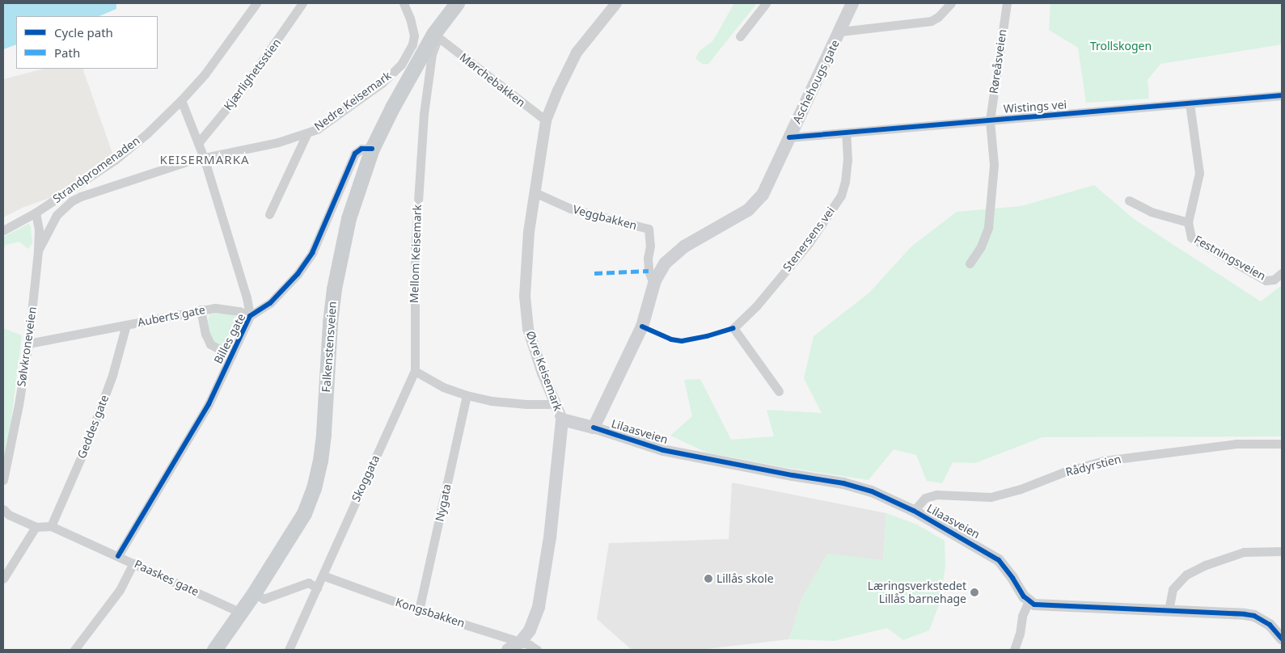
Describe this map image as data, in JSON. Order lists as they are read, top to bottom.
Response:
{
  "streets": {
    "main road": [
      "Aschehougs gate",
      "Mellom Keisemark",
      "Falkenstensveien",
      "Øvre Keisemark",
      "Lilaasveien"
    ],
    "street": [
      "Røreåsveien",
      "Kjærlighetsstien",
      "Mørchebakken",
      "Nedre Keisemark",
      "Wistings vei",
      "Strandpromenaden",
      "Veggbakken",
      "Stenersens vei",
      "Festningsveien",
      "Auberts gate",
      "Billes gate",
      "Sølvkroneveien",
      "Geddes gate",
      "Rådyrstien",
      "Skoggata",
      "Nygata",
      "Paaskes gate",
      "Kongsbakken"
    ]
  },
  "crossings": [
    ["Røreåsveien", "Wistings vei"],
    ["Mørchebakken", "Mellom Keisemark"],
    ["Mørchebakken", "Falkenstensveien"],
    ["Mørchebakken", "Øvre Keisemark"],
    ["Aschehougs gate", "Wistings vei"],
    ["Aschehougs gate", "Veggbakken"],
    ["Aschehougs gate", "Lilaasveien"],
    ["Nedre Keisemark", "Sølvkroneveien"],
    ["Wistings vei", "Stenersens vei"],
    ["Wistings vei", "Festningsveien"],
    ["Strandpromenaden", "Sølvkroneveien"],
    ["Veggbakken", "Øvre Keisemark"],
    ["Mellom Keisemark", "Falkenstensveien"],
    ["Mellom Keisemark", "Skoggata"],
    ["Auberts gate", "Billes gate"],
    ["Auberts gate", "Sølvkroneveien"],
    ["Auberts gate", "Geddes gate"],
    ["Billes gate", "Falkenstensveien"],
    ["Billes gate", "Paaskes gate"],
    ["Falkenstensveien", "Paaskes gate"],
    ["Øvre Keisemark", "Lilaasveien"],
    ["Øvre Keisemark", "Kongsbakken"],
    ["Geddes gate", "Paaskes gate"],
    ["Lilaasveien", "Rådyrstien"],
    ["Skoggata", "Kongsbakken"],
    ["Nygata", "Kongsbakken"]
  ],
  "districts": ["KEISERMARKA"],
  "parks": ["Trollskogen"],
  "places": ["Lillås skole", "Læringsverkstedet Lillås barnehage"],
  "legend": ["Cycle path", "Path"]
}
